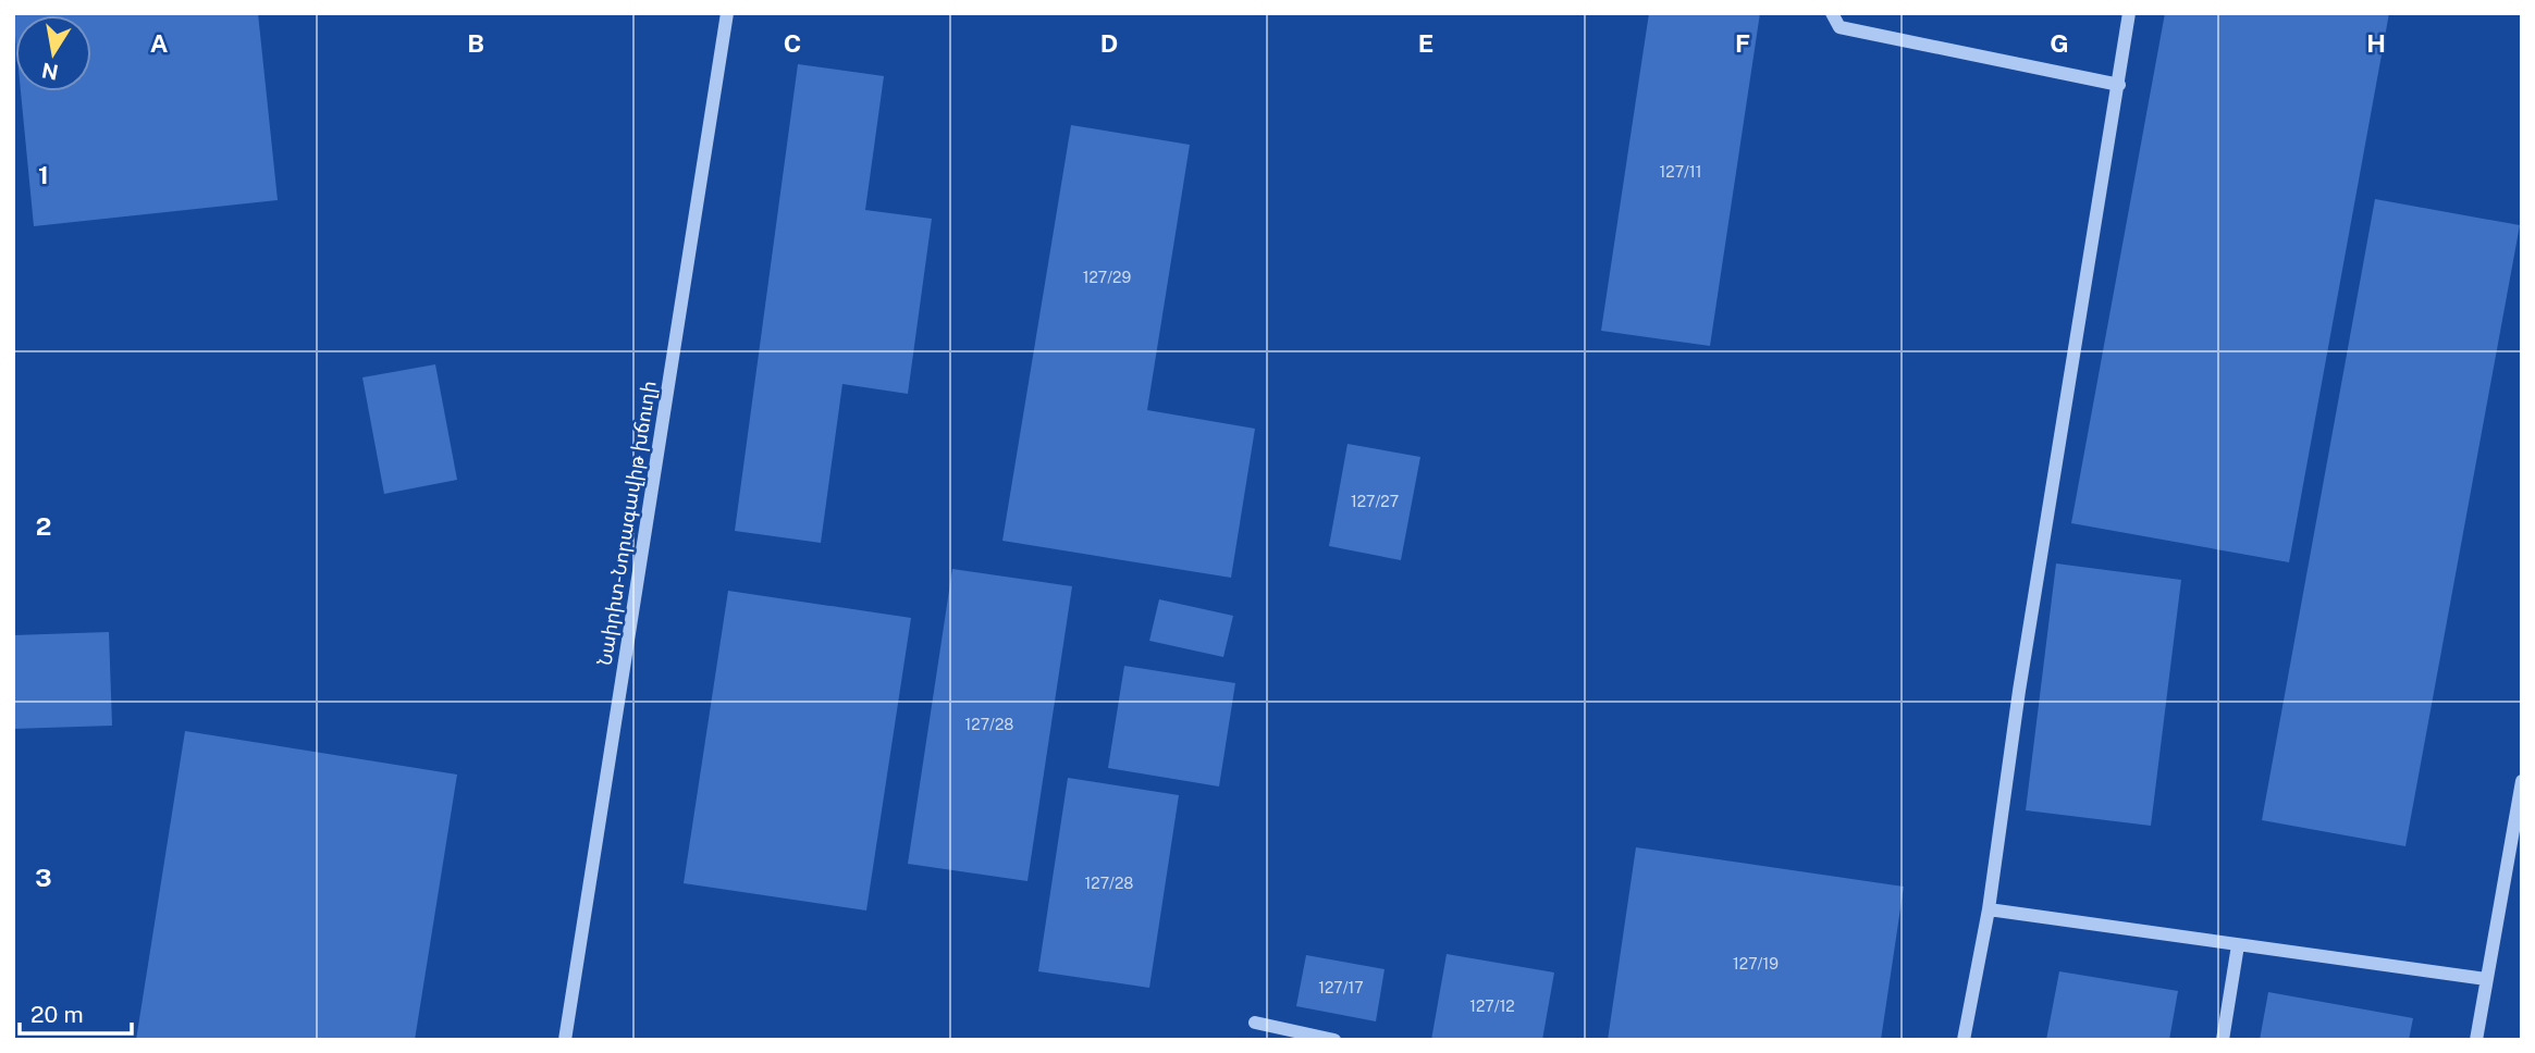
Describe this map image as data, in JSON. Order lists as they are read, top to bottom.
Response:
{
  "streets": {
    "street": ["Նաիրիտ-Նորագավիթ խճուղի"]
  },
  "house_numbers": [
    "127/11",
    "127/29",
    "127/27",
    "127/28",
    "127/28",
    "127/19",
    "127/17",
    "127/12"
  ],
  "scale_bar": "20 m",
  "north": "bottom",
  "grid": {
    "columns": [
      "A",
      "B",
      "C",
      "D",
      "E",
      "F",
      "G",
      "H"
    ],
    "rows": ["1", "2", "3"]
  }
}
